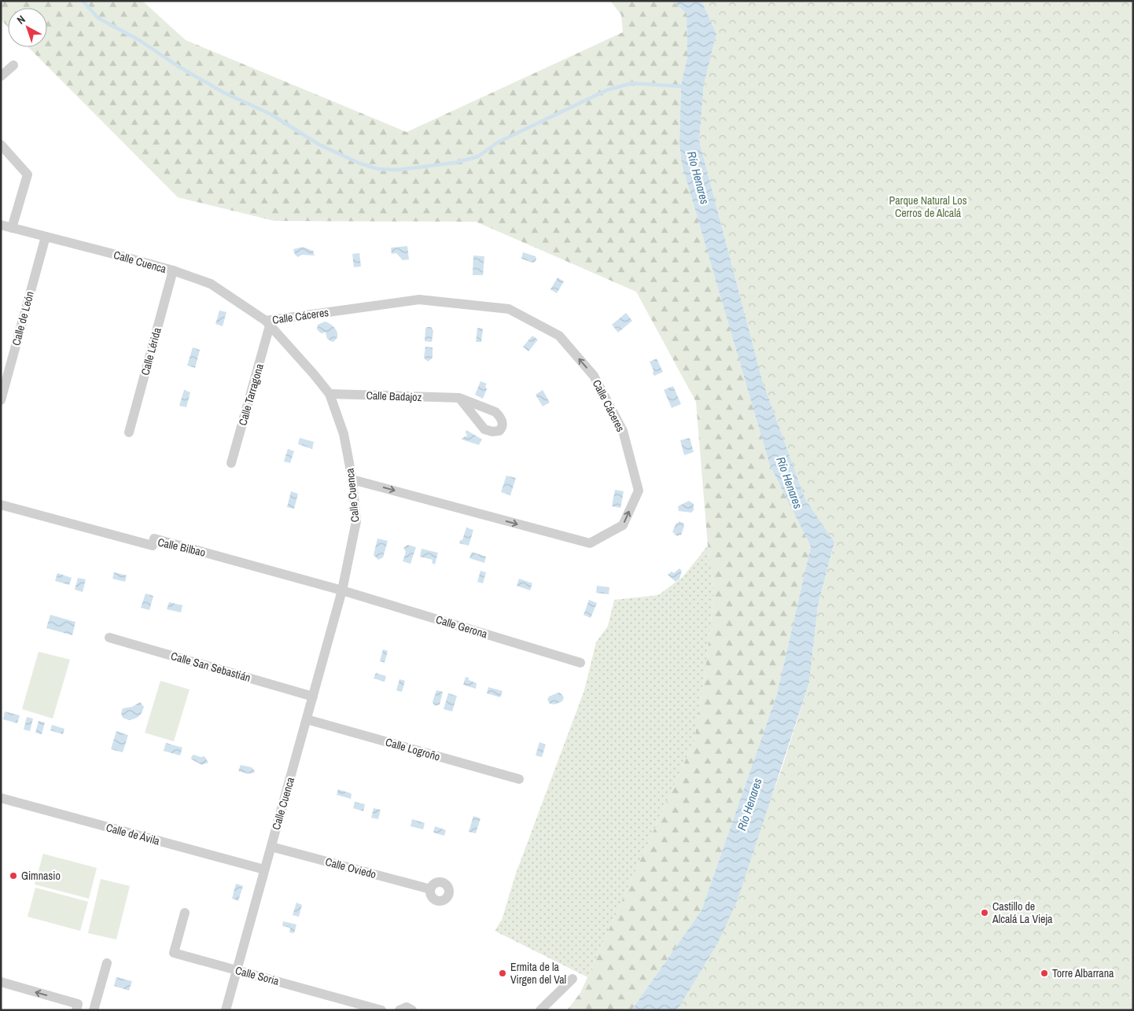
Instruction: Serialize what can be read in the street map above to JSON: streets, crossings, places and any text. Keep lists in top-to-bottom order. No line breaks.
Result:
{"streets":{"street":["Calle Cuenca","Calle Cáceres","Calle de León","Calle Lérida","Calle Tarragona","Calle Badajoz","Calle Bilbao","Calle Gerona","Calle San Sebastián","Calle Logroño","Calle de Ávila","Calle Oviedo","Calle Soria"]},"crossings":[["Calle Cuenca","Calle Cáceres"],["Calle Cuenca","Calle de León"],["Calle Cuenca","Calle Lérida"],["Calle Cuenca","Calle Tarragona"],["Calle Cuenca","Calle Badajoz"],["Calle Cuenca","Calle Bilbao"],["Calle Cuenca","Calle Gerona"],["Calle Cuenca","Calle San Sebastián"],["Calle Cuenca","Calle Logroño"],["Calle Cuenca","Calle de Ávila"],["Calle Cuenca","Calle Oviedo"],["Calle Cuenca","Calle Soria"],["Calle Cáceres","Calle Tarragona"],["Calle Bilbao","Calle Gerona"]],"water":["Río Henares"],"parks":["Parque Natural Los Cerros de Alcalá"],"places":["Gimnasio","Castillo de Alcalá La Vieja","Ermita de la Virgen del Val","Torre Albarrana"],"north":"top left"}
